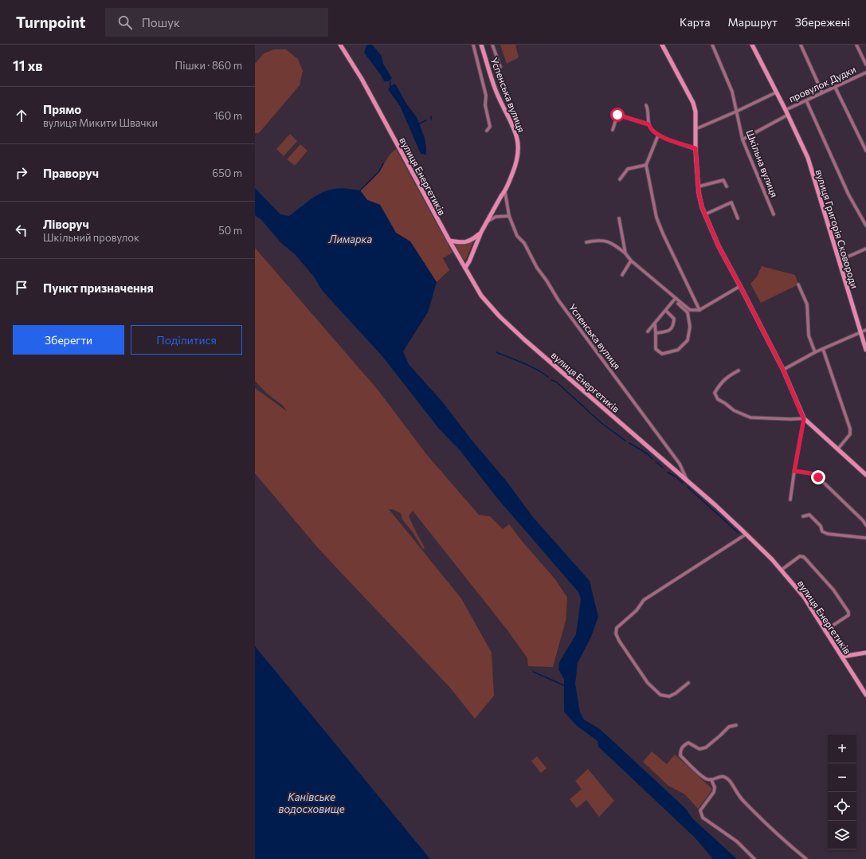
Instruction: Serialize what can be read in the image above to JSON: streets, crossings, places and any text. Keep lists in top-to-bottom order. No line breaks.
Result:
{"streets":{"street":["провулок Дудки","Успенська вулиця","Шкільна вулиця","вулиця Енергетиків","вулиця Григорія Сковороди"]},"crossings":[["провулок Дудки","вулиця Григорія Сковороди"],["Успенська вулиця","вулиця Енергетиків"]],"water":["Лимарка","Канівське водосховище"],"page":{"header":"Turnpoint","search":"Пошук","nav":["Карта","Маршрут","Збережені"],"heading":["11 хв","Пішки · 860 m"],"list":[["Прямо","вулиця Микити Швачки","160 m"],["Праворуч","650 m"],["Ліворуч","Шкільний провулок","50 m"],"Пункт призначення"],"buttons":["Зберегти","Поділитися"],"map_buttons":["+","−"]}}
